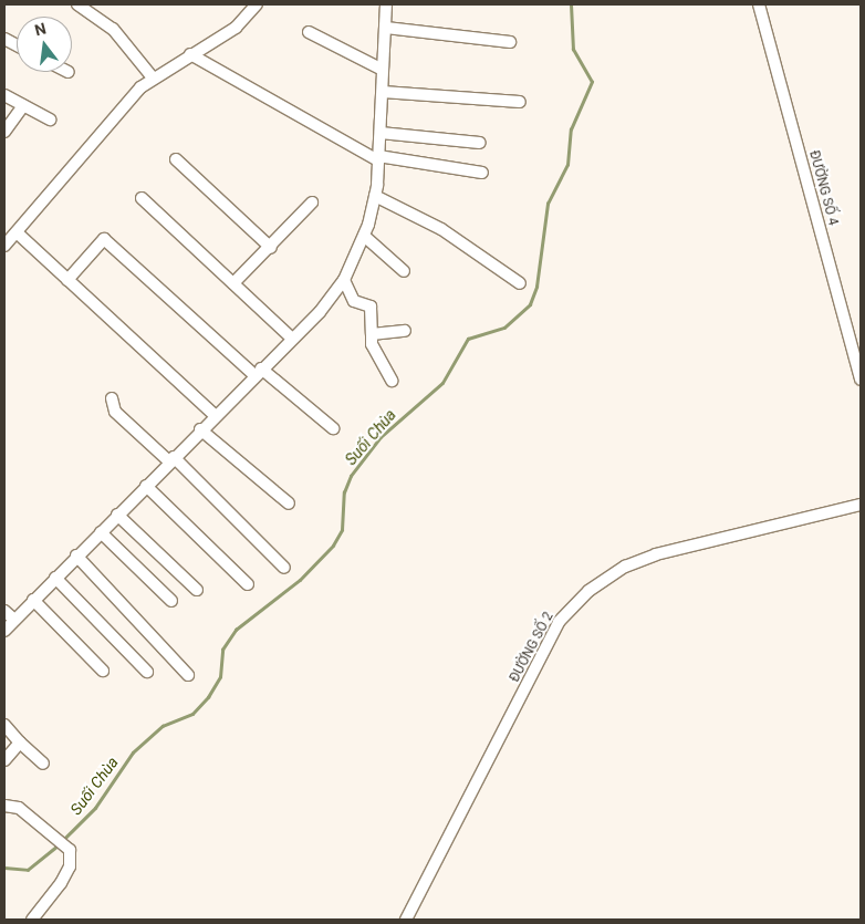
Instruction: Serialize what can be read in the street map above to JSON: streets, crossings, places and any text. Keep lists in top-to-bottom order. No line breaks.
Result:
{"streets":{"street":["ĐƯỜNG SỐ 4","ĐƯỜNG SỐ 2"]},"water":["Suối Chùa"],"north":"top"}
